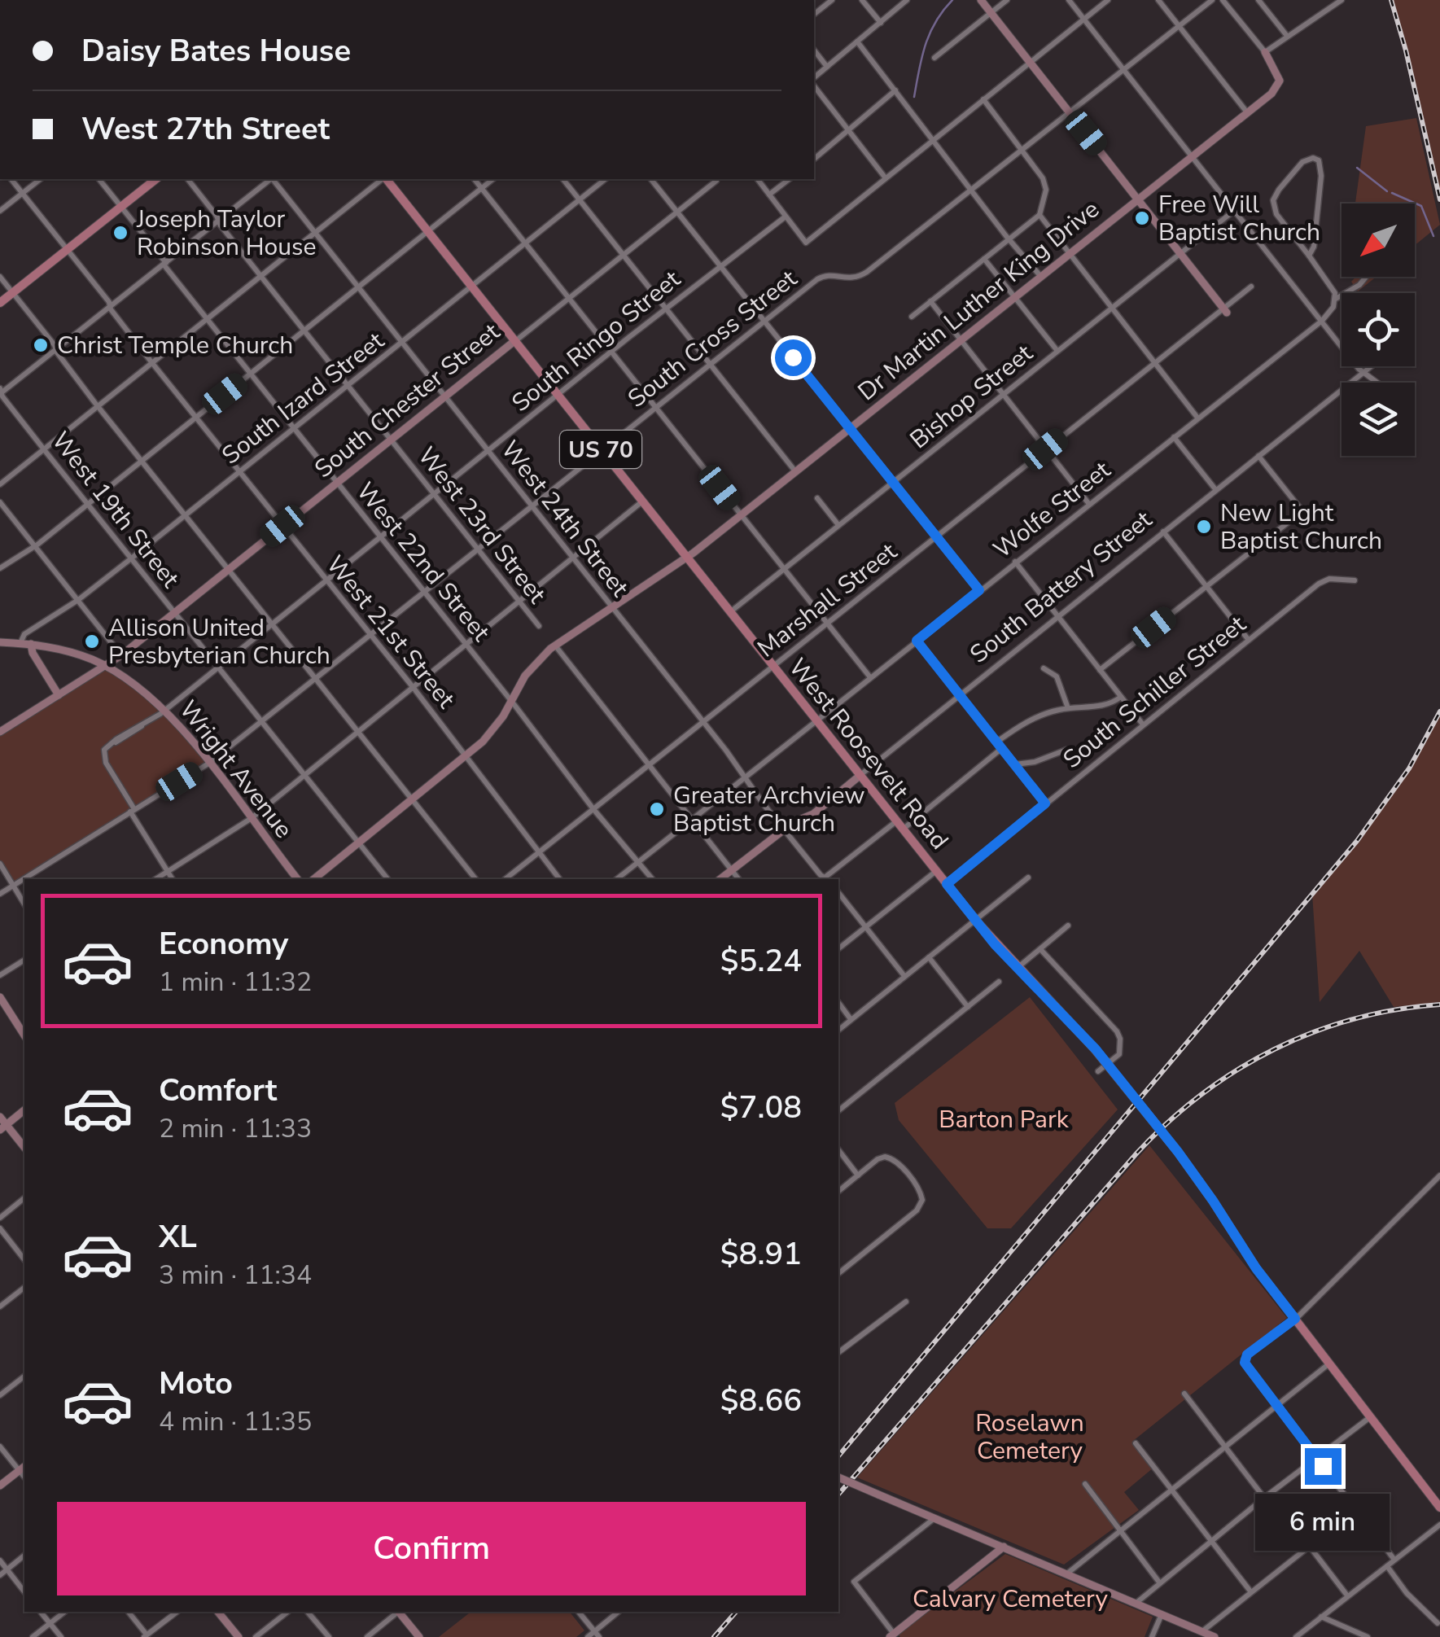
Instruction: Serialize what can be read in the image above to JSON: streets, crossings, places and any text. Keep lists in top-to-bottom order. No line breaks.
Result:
{"streets":{"main road":["Dr Martin Luther King Drive","South Chester Street","US 70","South Battery Street","West Roosevelt Road","Wright Avenue"],"street":["South Cross Street","South Ringo Street","Bishop Street","South Izard Street","West 19th Street","Wolfe Street","West 24th Street","West 23rd Street","West 22nd Street","Marshall Street","West 21st Street","South Schiller Street"]},"crossings":[["Dr Martin Luther King Drive","West 19th Street"],["Dr Martin Luther King Drive","West 24th Street"],["Dr Martin Luther King Drive","West 22nd Street"],["Dr Martin Luther King Drive","West 21st Street"],["Dr Martin Luther King Drive","West Roosevelt Road"],["South Cross Street","South Ringo Street"],["South Cross Street","West 19th Street"],["South Cross Street","West 24th Street"],["South Cross Street","West 23rd Street"],["South Cross Street","West 22nd Street"],["South Cross Street","West 21st Street"],["South Cross Street","West Roosevelt Road"],["South Cross Street","Wright Avenue"],["South Ringo Street","West 19th Street"],["South Ringo Street","West 24th Street"],["South Ringo Street","West 23rd Street"],["South Ringo Street","West 22nd Street"],["South Ringo Street","West 21st Street"],["South Ringo Street","West Roosevelt Road"],["South Ringo Street","Wright Avenue"],["Bishop Street","West Roosevelt Road"],["South Izard Street","West 19th Street"],["South Izard Street","West 24th Street"],["South Izard Street","West 23rd Street"],["South Izard Street","West 22nd Street"],["South Izard Street","West 21st Street"],["South Izard Street","West Roosevelt Road"],["South Izard Street","Wright Avenue"],["South Chester Street","West 19th Street"],["South Chester Street","West 24th Street"],["South Chester Street","West 23rd Street"],["South Chester Street","West 22nd Street"],["South Chester Street","West 21st Street"],["South Chester Street","West Roosevelt Road"],["South Chester Street","Wright Avenue"],["Wolfe Street","West 24th Street"],["Wolfe Street","West 22nd Street"],["Wolfe Street","West Roosevelt Road"],["West 24th Street","South Battery Street"],["West 24th Street","Marshall Street"],["West 22nd Street","Marshall Street"],["South Battery Street","West Roosevelt Road"],["Marshall Street","West 21st Street"],["Marshall Street","West Roosevelt Road"],["South Schiller Street","West Roosevelt Road"]],"parks":["Barton Park","Roselawn Cemetery","Calvary Cemetery"],"places":["Free Will Baptist Church","Joseph Taylor Robinson House","Christ Temple Church","New Light Baptist Church","Allison United Presbyterian Church","Greater Archview Baptist Church"],"north":"bottom left","page":{"banner":["Daisy Bates House","West 27th Street"],"list":[{"name":"Economy","note":"1 min · 11:32","value":"$5.24"},{"name":"Comfort","note":"2 min · 11:33","value":"$7.08"},{"name":"XL","note":"3 min · 11:34","value":"$8.91"},{"name":"Moto","note":"4 min · 11:35","value":"$8.66"}],"buttons":"Confirm","bubble":"6 min"}}
